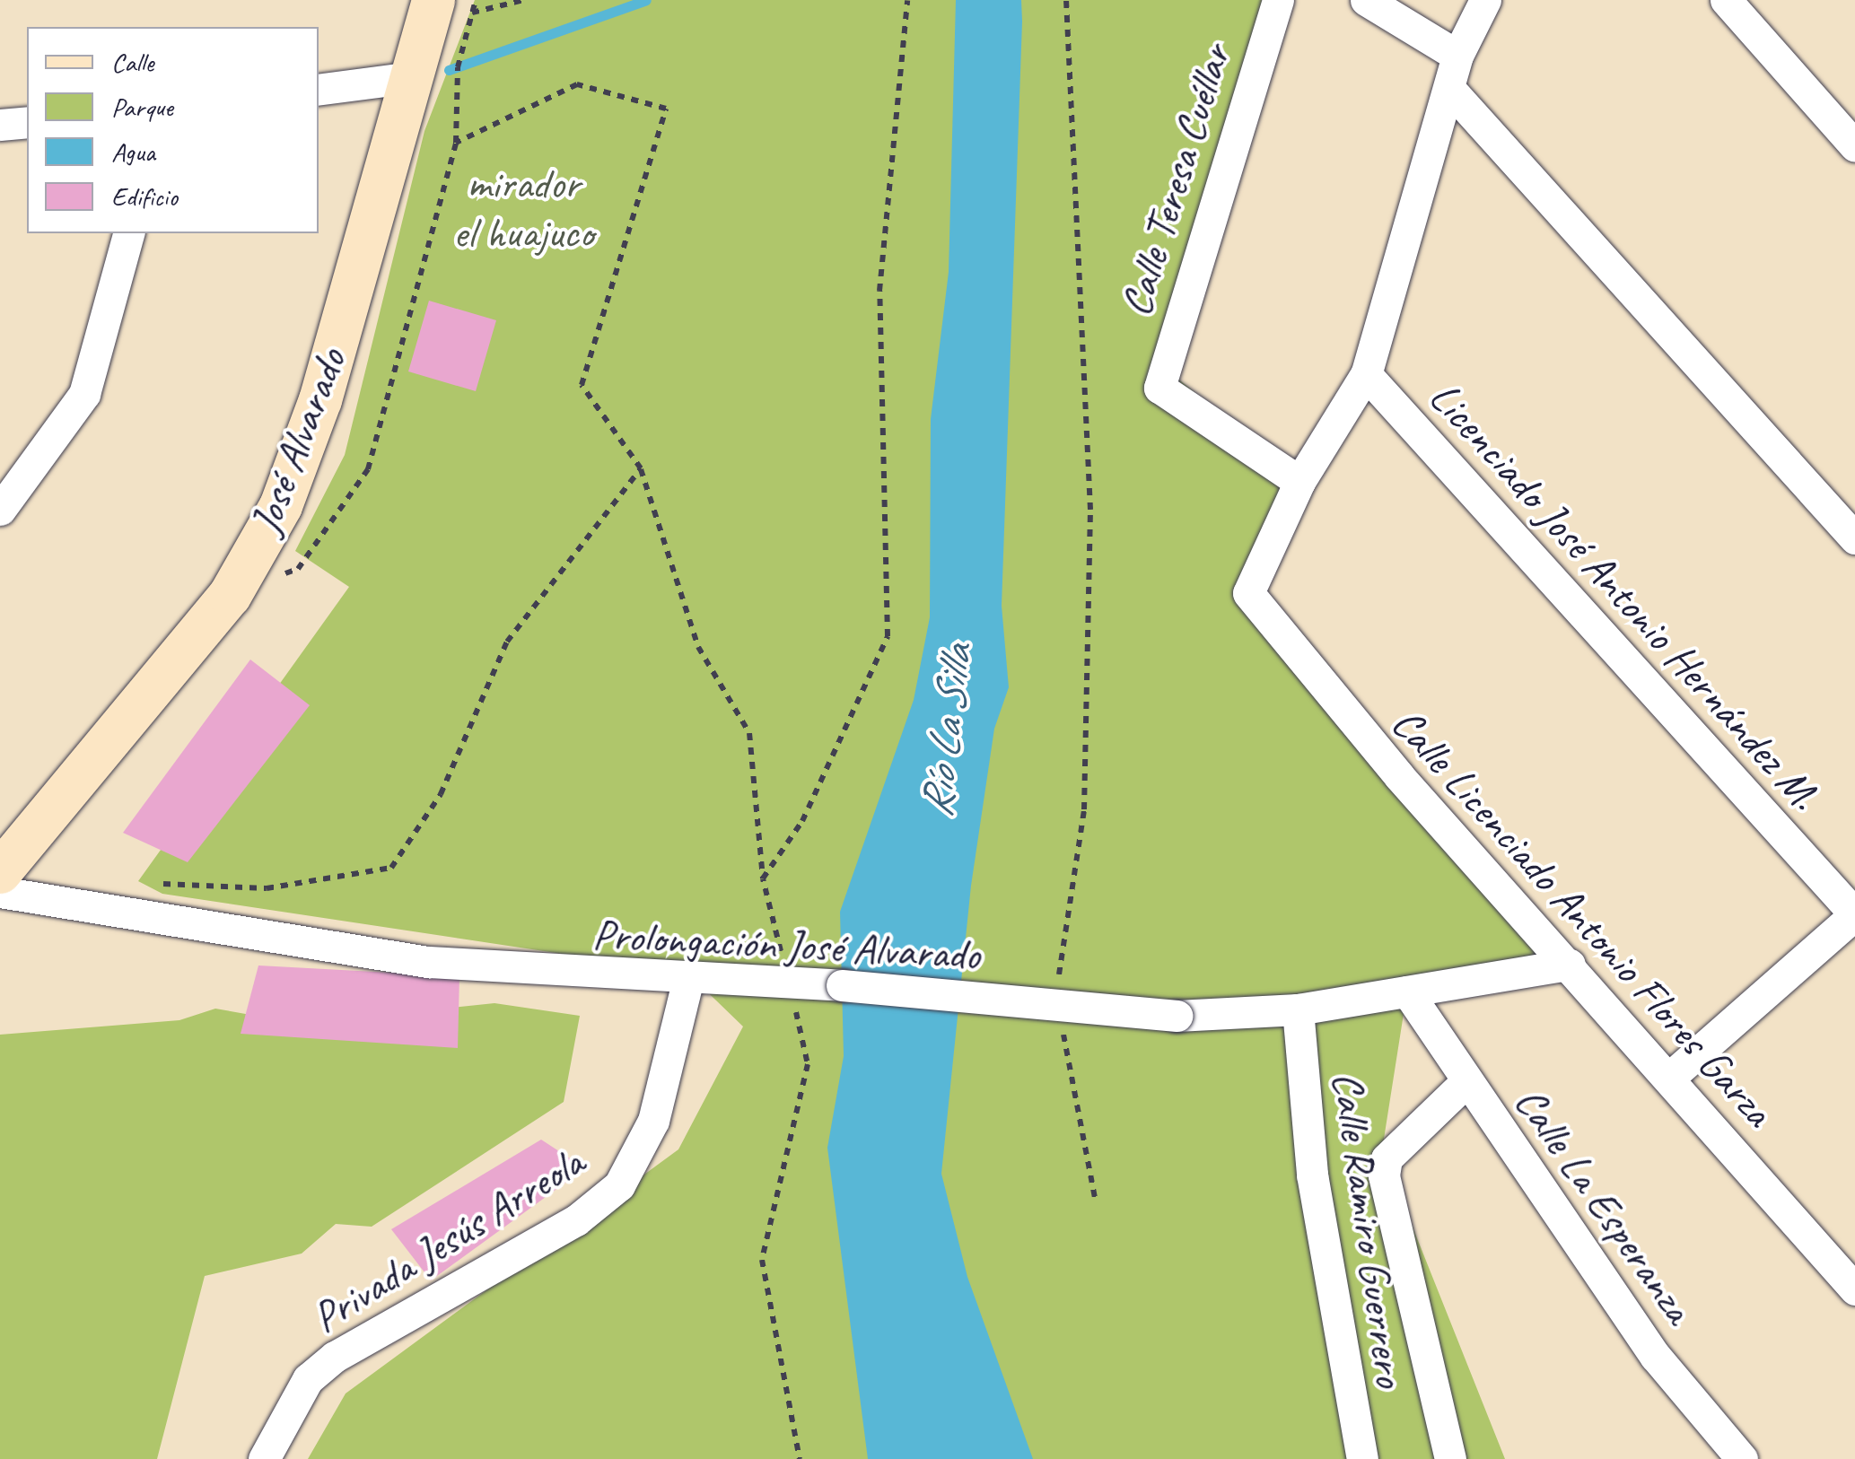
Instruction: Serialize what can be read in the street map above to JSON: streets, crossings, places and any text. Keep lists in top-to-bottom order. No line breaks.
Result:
{"streets":{"street":["Calle Teresa Cuéllar","José Alvarado","Licenciado José Antonio Hernández M.","Calle Licenciado Antonio Flores Garza","Prolongación José Alvarado","Calle La Esperanza","Calle Ramiro Guerrero","Privada Jesús Arreola"]},"crossings":[["Calle Teresa Cuéllar","Calle Licenciado Antonio Flores Garza"],["José Alvarado","Prolongación José Alvarado"],["Calle Licenciado Antonio Flores Garza","Prolongación José Alvarado"],["Prolongación José Alvarado","Calle La Esperanza"],["Prolongación José Alvarado","Calle Ramiro Guerrero"],["Prolongación José Alvarado","Privada Jesús Arreola"],["Calle La Esperanza","Calle Ramiro Guerrero"]],"water":["Río La Silla"],"parks":["mirador el huajuco"],"legend":["Calle","Parque","Agua","Edificio"]}
